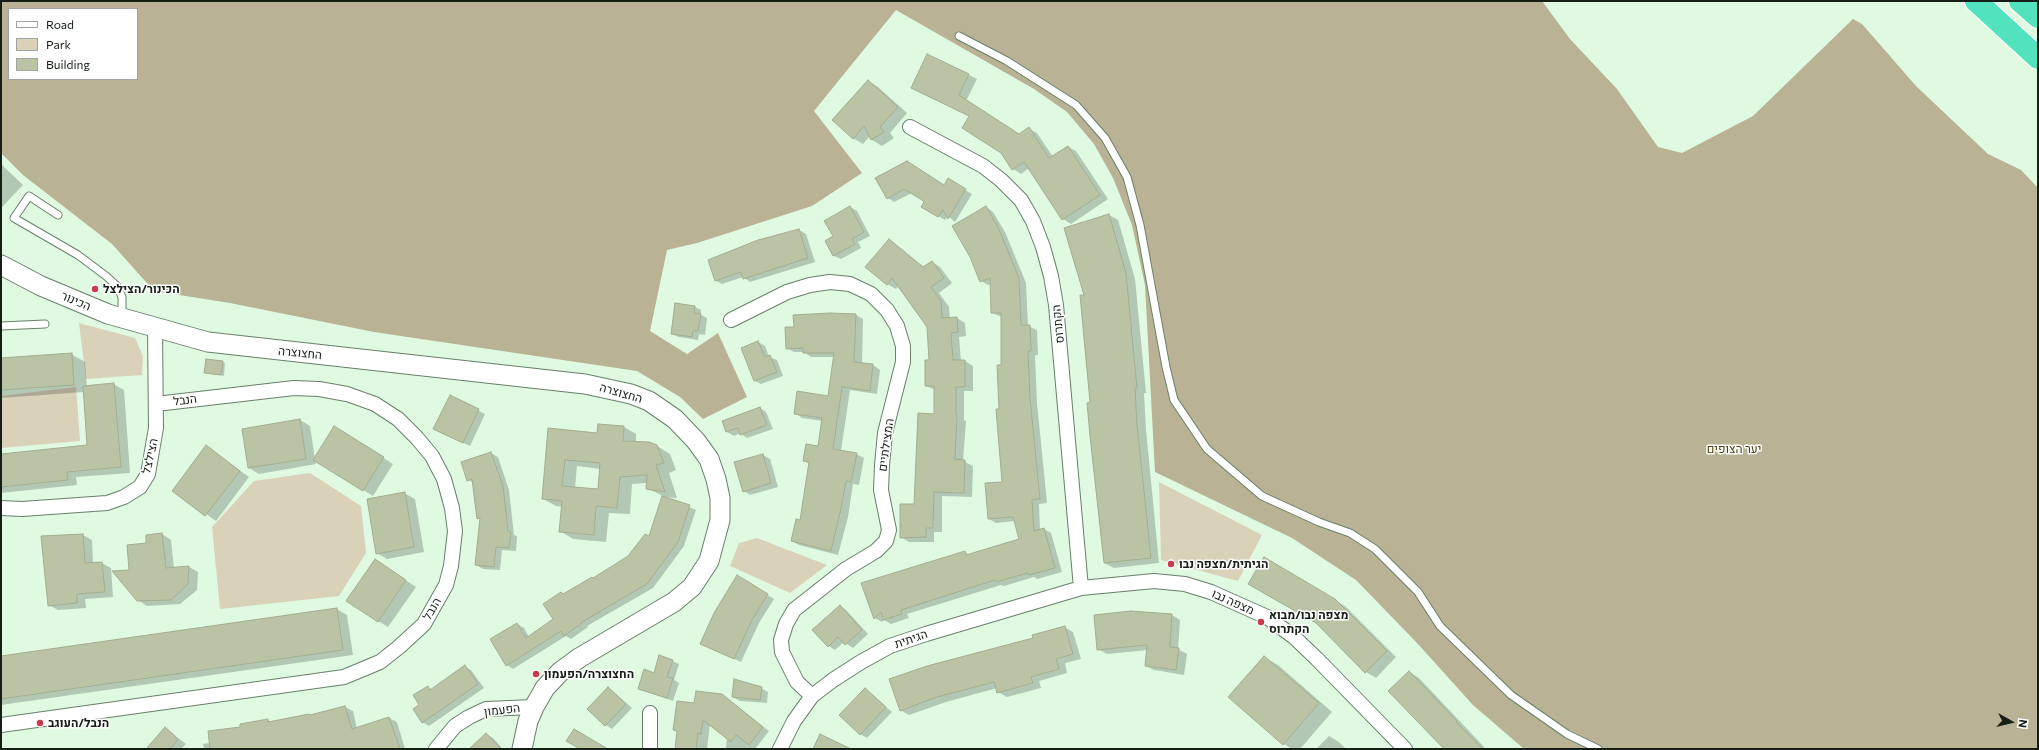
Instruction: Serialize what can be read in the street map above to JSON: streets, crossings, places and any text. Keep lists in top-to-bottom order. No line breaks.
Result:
{"streets":{"street":["הכינור","הקתרוס","החצוצרה","הנבל","המצילתיים","הצילצל","מצפה נבו","הגיתית","הפעמון"]},"crossings":[["הכינור","החצוצרה"],["הכינור","הצילצל"],["הקתרוס","מצפה נבו"],["הקתרוס","הגיתית"],["החצוצרה","הצילצל"],["החצוצרה","הפעמון"],["הנבל","הצילצל"],["המצילתיים","הגיתית"],["מצפה נבו","הגיתית"]],"parks":["יער הצופים"],"places":["הכינור/הצילצל","הגיתית/מצפה נבו","מצפה נבו/מבוא הקתרוס","החצוצרה/הפעמון","הנבל/העוגב"],"legend":["Road","Park","Building"],"north":"right"}
